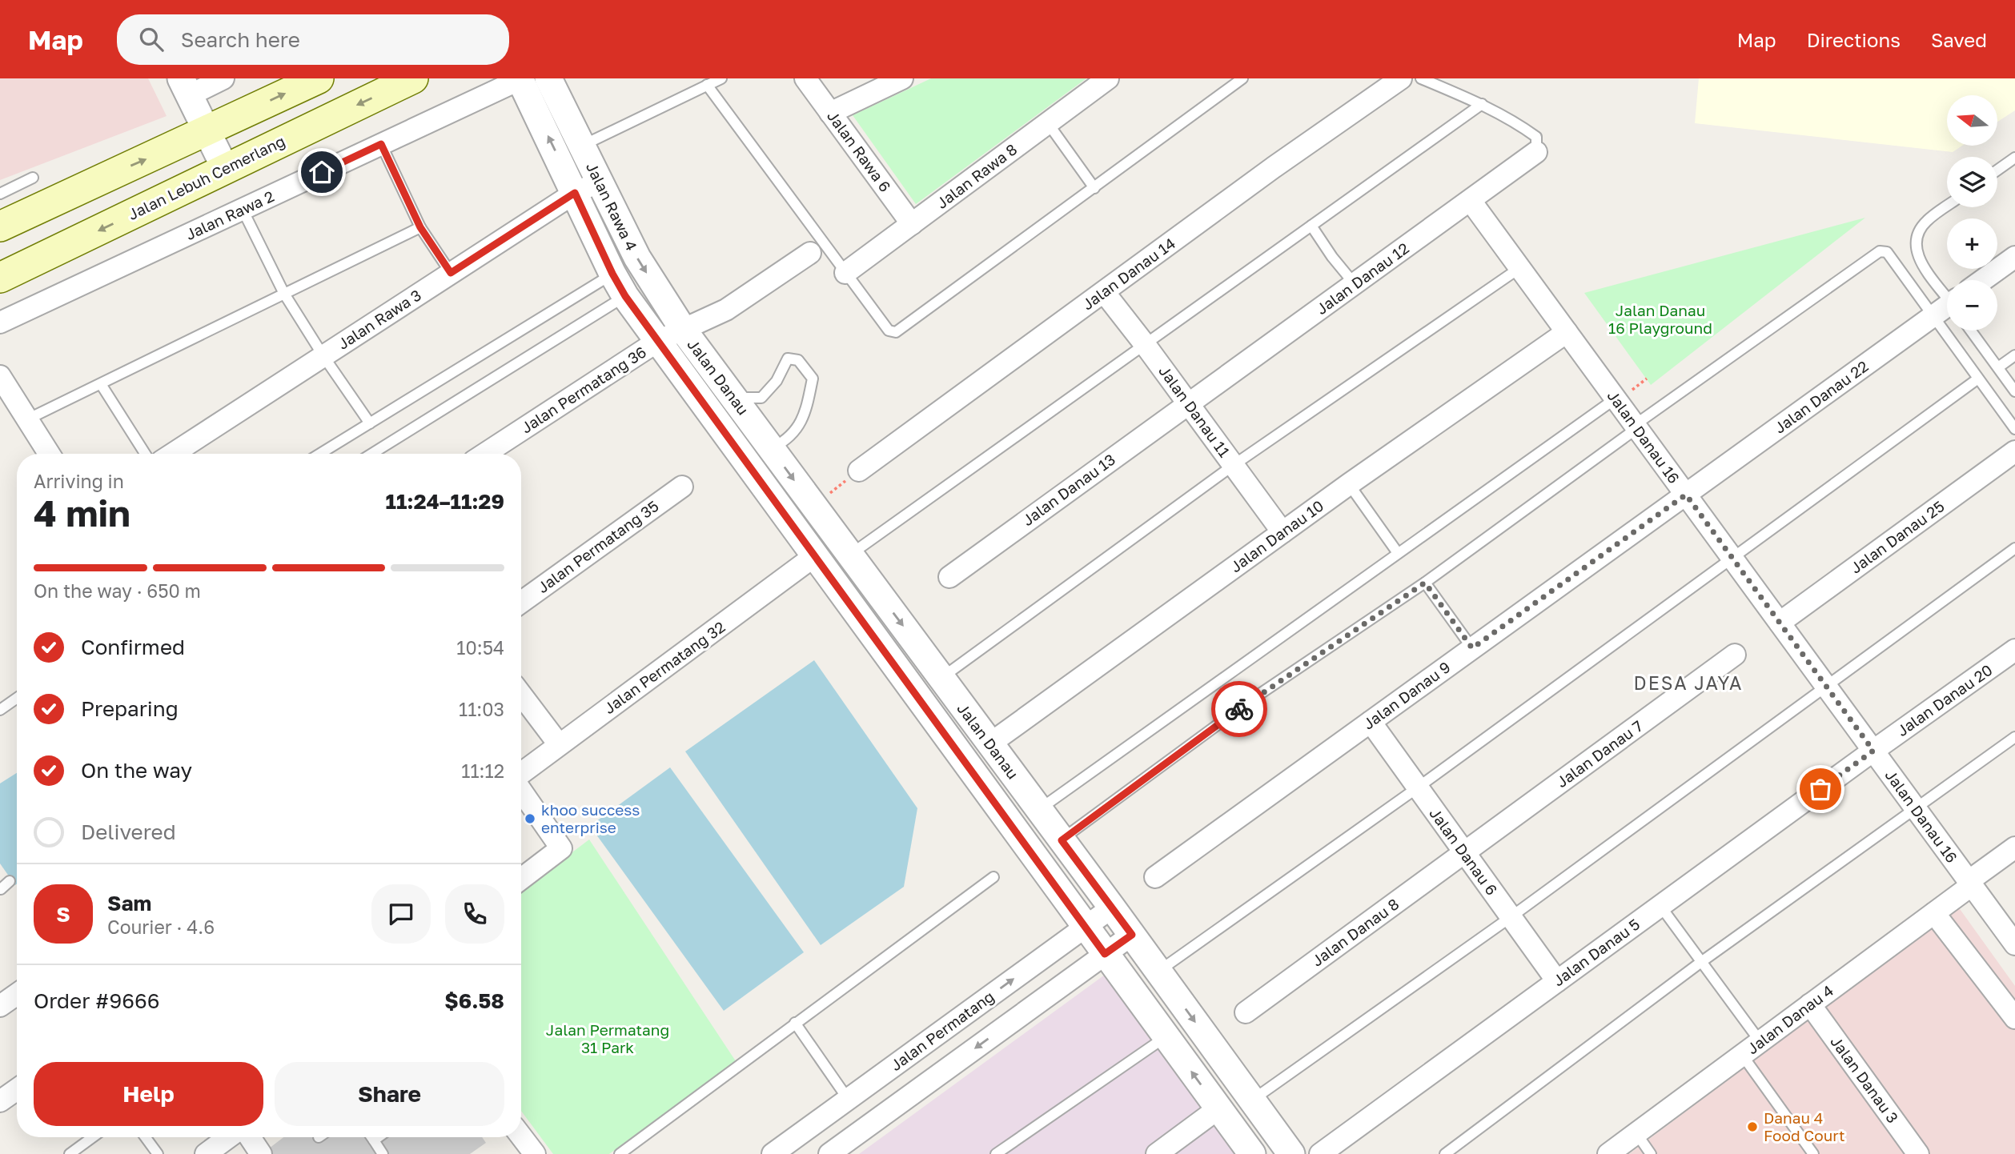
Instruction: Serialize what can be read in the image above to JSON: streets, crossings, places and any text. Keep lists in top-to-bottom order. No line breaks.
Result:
{"streets":{"main road":["Jalan Lebuh Cemerlang"],"street":["Jalan Rawa 6","Jalan Rawa 8","Jalan Rawa 4","Jalan Rawa 2","Jalan Danau 14","Jalan Danau 12","Jalan Rawa 3","Jalan Danau","Jalan Permatang 36","Jalan Danau 22","Jalan Danau 11","Jalan Danau 16","Jalan Danau 13","Jalan Danau 10","Jalan Danau 25","Jalan Permatang 35","Jalan Permatang 32","Jalan Danau 9","Jalan Danau 20","Jalan Danau 7","Jalan Danau 6","Jalan Danau 8","Jalan Danau 5","Jalan Danau 4","Jalan Permatang","Jalan Danau 3"]},"crossings":[["Jalan Rawa 6","Jalan Rawa 8"],["Jalan Rawa 4","Jalan Rawa 2"],["Jalan Rawa 4","Jalan Rawa 3"],["Jalan Rawa 4","Jalan Danau"],["Jalan Rawa 4","Jalan Permatang 36"],["Jalan Danau 14","Jalan Danau 11"],["Jalan Danau 12","Jalan Danau 11"],["Jalan Danau 12","Jalan Danau 16"],["Jalan Danau 12","Jalan Danau 13"],["Jalan Danau","Jalan Permatang 36"],["Jalan Danau","Jalan Danau 10"],["Jalan Danau","Jalan Permatang 32"],["Jalan Danau","Jalan Permatang"],["Jalan Danau 22","Jalan Danau 16"],["Jalan Danau 22","Jalan Danau 9"],["Jalan Danau 11","Jalan Danau 13"],["Jalan Danau 11","Jalan Danau 10"],["Jalan Danau 16","Jalan Danau 10"],["Jalan Danau 16","Jalan Danau 25"],["Jalan Danau 16","Jalan Danau 9"],["Jalan Danau 16","Jalan Danau 20"],["Jalan Danau 16","Jalan Danau 5"],["Jalan Danau 16","Jalan Danau 4"],["Jalan Danau 9","Jalan Danau 6"],["Jalan Danau 20","Jalan Danau 5"],["Jalan Danau 7","Jalan Danau 6"],["Jalan Danau 7","Jalan Danau 8"],["Jalan Danau 6","Jalan Danau 8"],["Jalan Danau 6","Jalan Danau 5"],["Jalan Danau 4","Jalan Danau 3"]],"districts":["DESA JAYA"],"parks":["Jalan Danau 16 Playground","Jalan Permatang 31 Park"],"places":["khoo success enterprise","Danau 4 Food Court"],"north":"left","page":{"header":"Map","search":"Search here","nav":["Map","Directions","Saved"],"map_buttons":["+","−"],"heading":["4 min","Arriving in","11:24–11:29"],"panel":["Sam","Courier · 4.6","Order #9666","$6.58"],"bar":"On the way · 650 m","list":[["Confirmed","10:54"],["Preparing","11:03"],["On the way","11:12"],"Delivered"],"round":"S","buttons":["Help","Share"]}}
